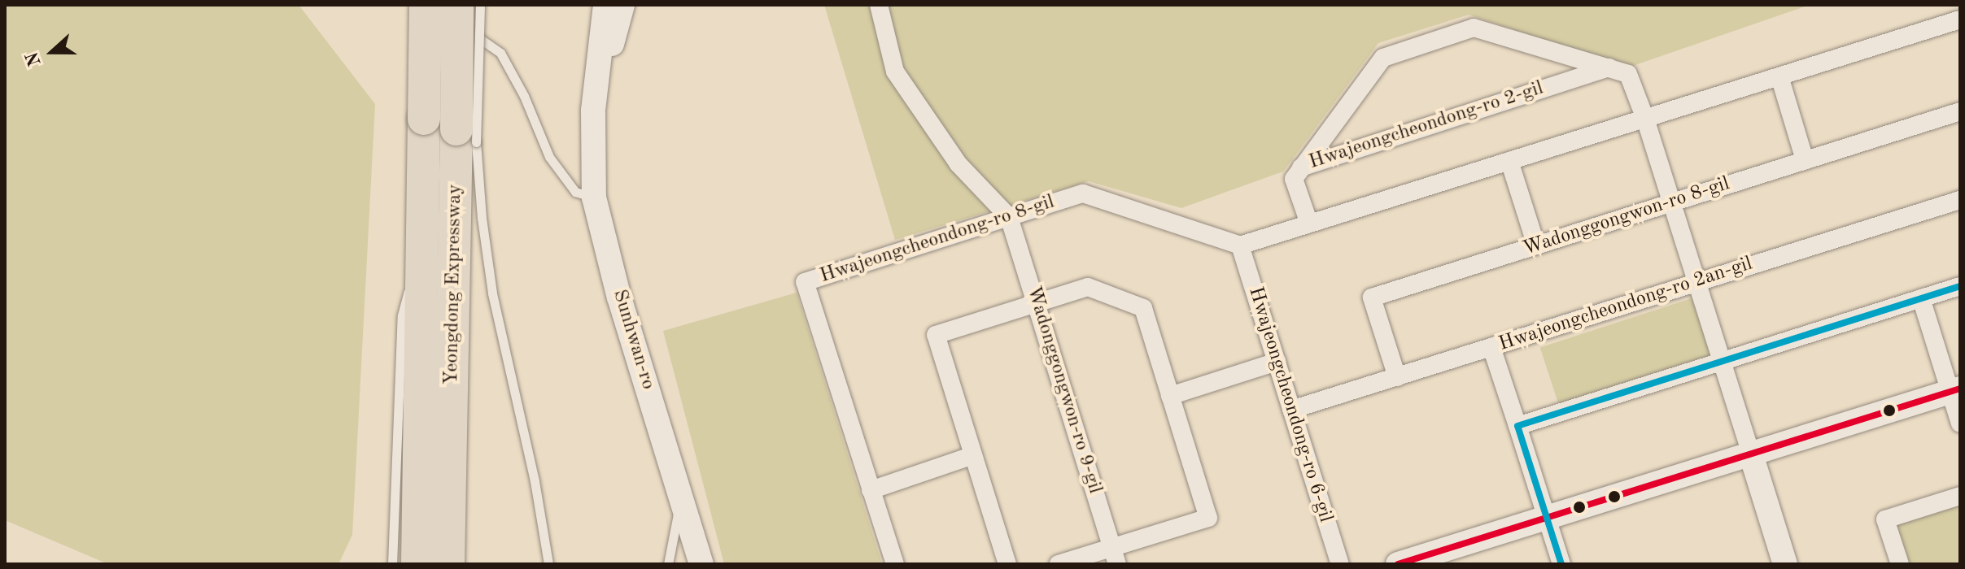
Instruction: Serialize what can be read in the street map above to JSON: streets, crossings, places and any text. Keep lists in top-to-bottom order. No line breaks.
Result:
{"streets":{"highway":["Yeongdong Expressway"],"street":["Hwajeongcheondong-ro 2-gil","Wadonggongwon-ro 8-gil","Hwajeongcheondong-ro 8-gil","Hwajeongcheondong-ro 2an-gil","Sunhwan-ro","Wadonggongwon-ro 9-gil","Hwajeongcheondong-ro 6-gil"]},"crossings":[["Hwajeongcheondong-ro 2-gil","Wadonggongwon-ro 8-gil"],["Hwajeongcheondong-ro 2-gil","Hwajeongcheondong-ro 2an-gil"],["Wadonggongwon-ro 8-gil","Hwajeongcheondong-ro 2an-gil"],["Hwajeongcheondong-ro 8-gil","Wadonggongwon-ro 9-gil"],["Hwajeongcheondong-ro 8-gil","Hwajeongcheondong-ro 6-gil"],["Hwajeongcheondong-ro 2an-gil","Hwajeongcheondong-ro 6-gil"]],"north":"left"}
